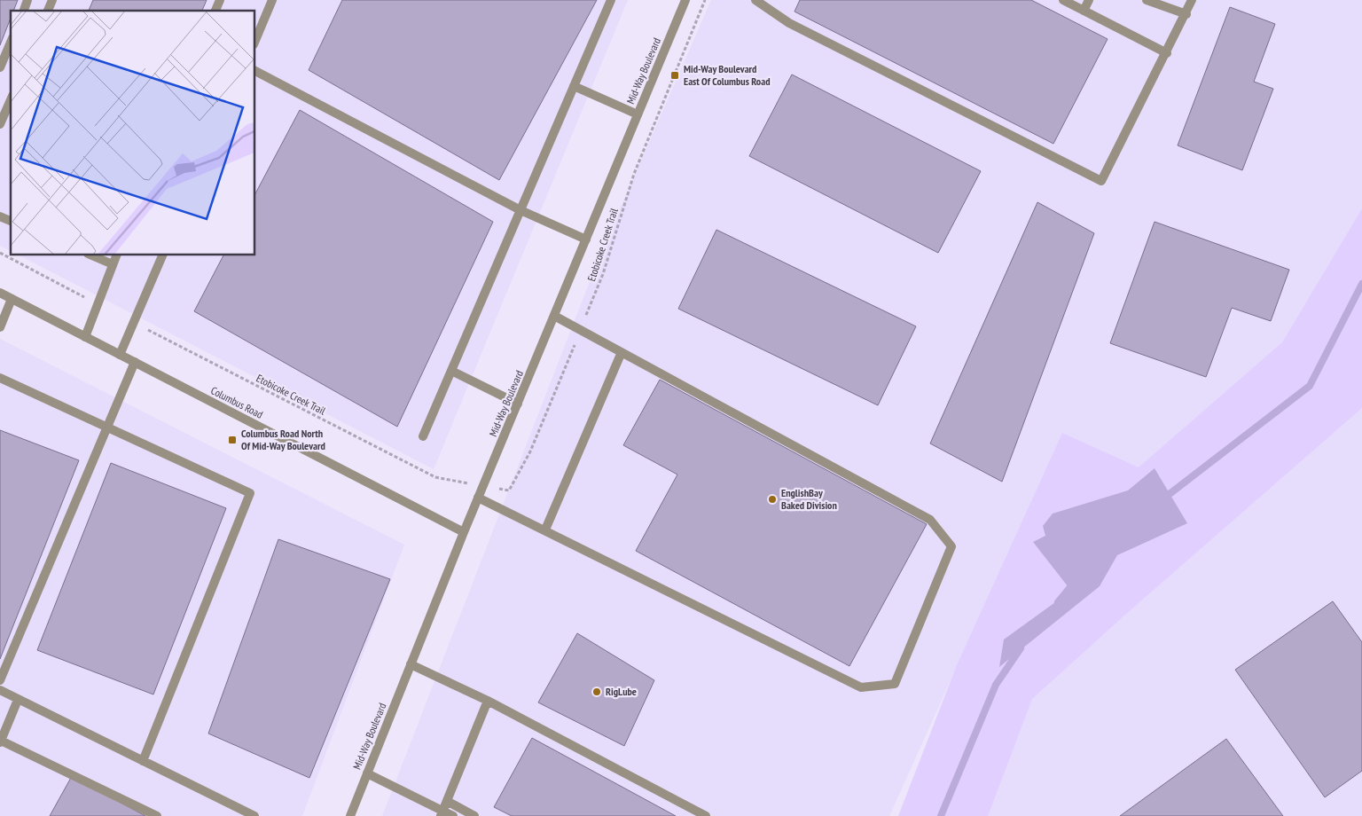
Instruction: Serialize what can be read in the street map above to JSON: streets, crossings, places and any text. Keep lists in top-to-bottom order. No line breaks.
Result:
{"streets":{"street":["Mid-Way Boulevard","Columbus Road"],"path":["Etobicoke Creek Trail"]},"crossings":[["Mid-Way Boulevard","Columbus Road"]],"places":{"transit":["Mid-Way Boulevard East Of Columbus Road","Columbus Road North Of Mid-Way Boulevard"],"other":["EnglishBay Baked Division","RigLube"]}}
